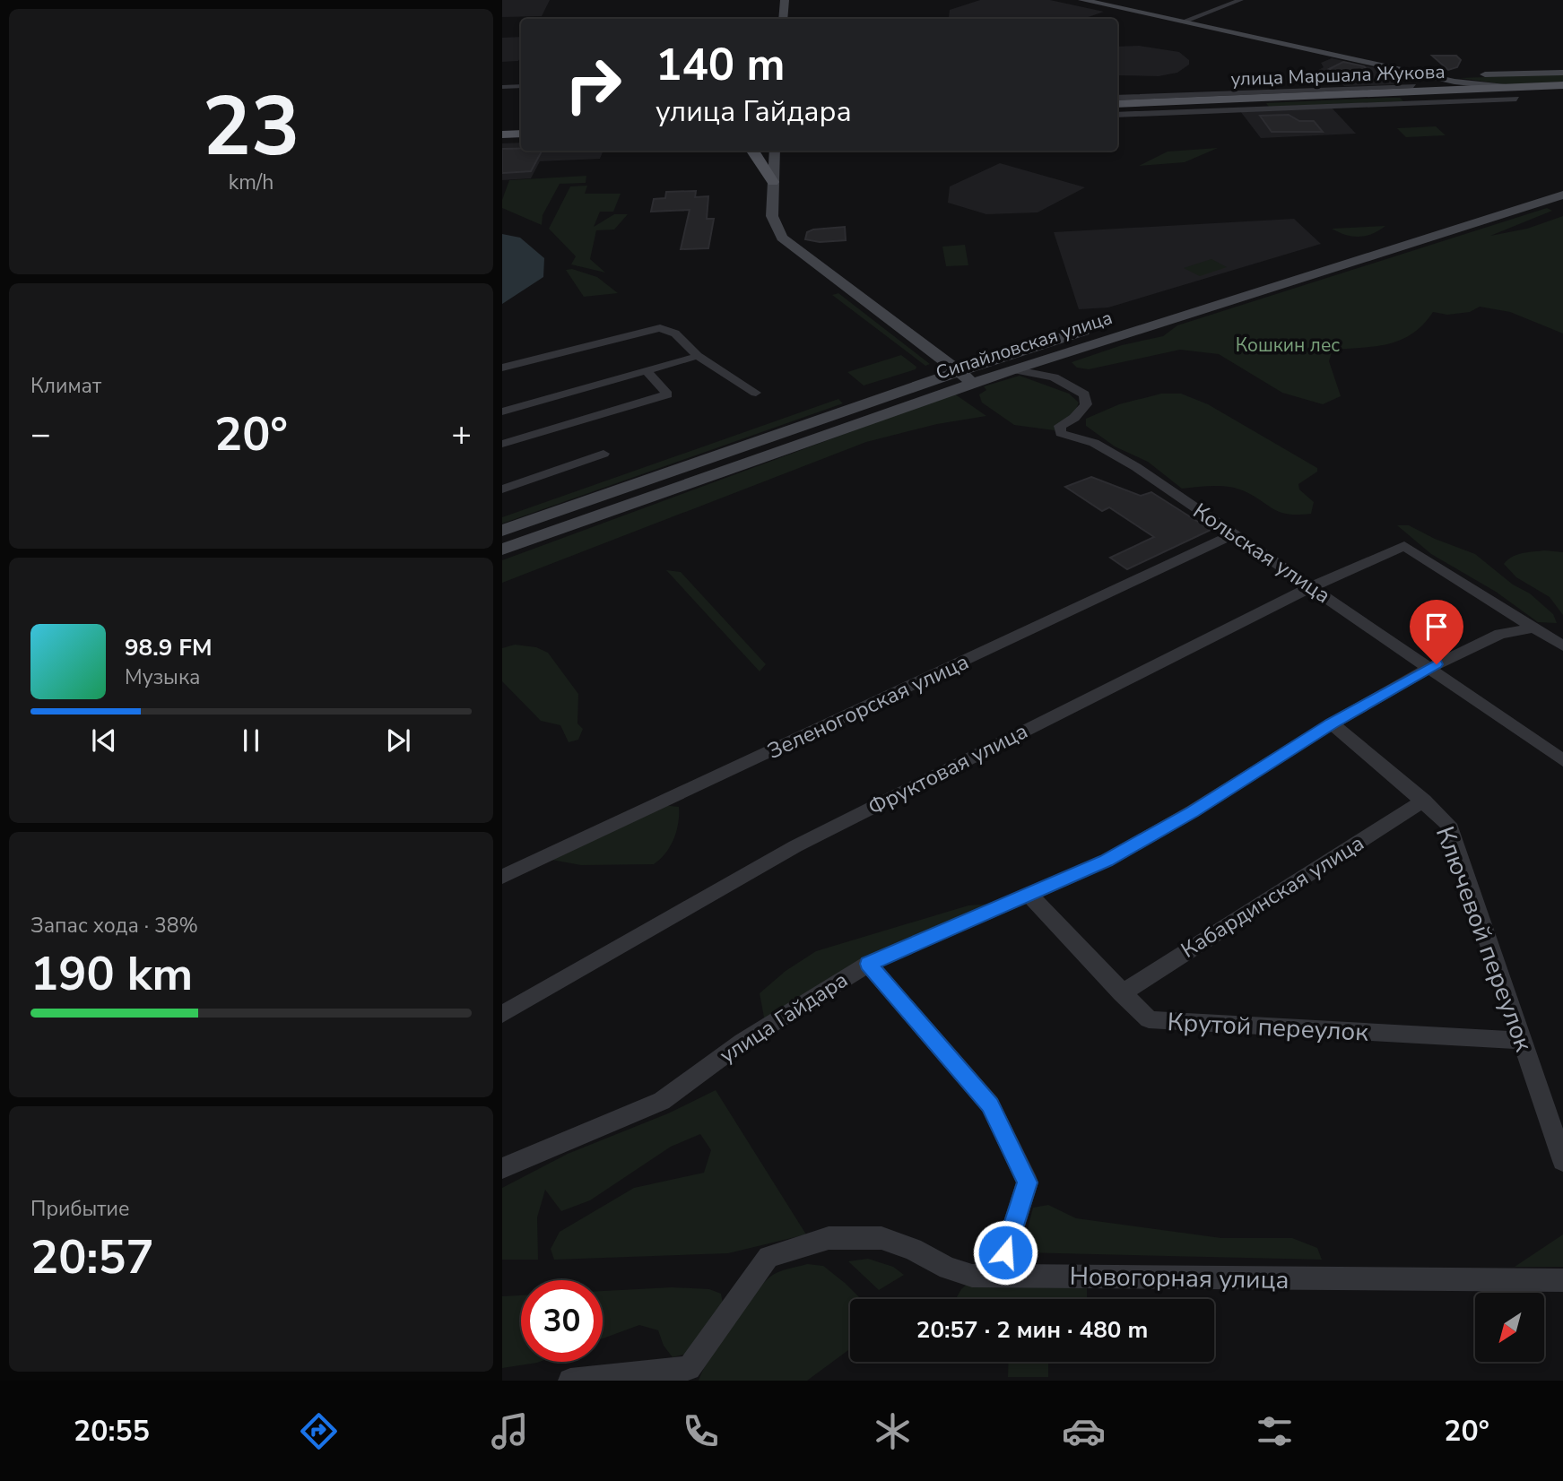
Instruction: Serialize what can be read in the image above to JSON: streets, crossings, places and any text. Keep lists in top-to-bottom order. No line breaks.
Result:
{"streets":{"main road":["улица Маршала Жукова","Сипайловская улица"],"street":["Кольская улица","Зеленогорская улица","Фруктовая улица","Кабардинская улица","Ключевой переулок","улица Гайдара","Крутой переулок","Новогорная улица"]},"crossings":[["Сипайловская улица","Кольская улица"],["Кольская улица","Зеленогорская улица"],["Кольская улица","Фруктовая улица"],["Кольская улица","улица Гайдара"],["Фруктовая улица","улица Гайдара"],["Кабардинская улица","Ключевой переулок"],["Кабардинская улица","Крутой переулок"],["Ключевой переулок","улица Гайдара"],["Ключевой переулок","Крутой переулок"],["улица Гайдара","Крутой переулок"]],"parks":["Кошкин лес"],"north":"bottom left","page":{"tile":[["23","km/h"],"Климат",["Запас хода · 38%","190 km"],["Прибытие","20:57"]],"turn":["140 m","улица Гайдара"],"heat":["−","20°","+"],"song":["98.9 FM","Музыка"],"limit":"30","trip":"20:57 · 2 мин · 480 m","tabs":["20:55","20°"]}}
